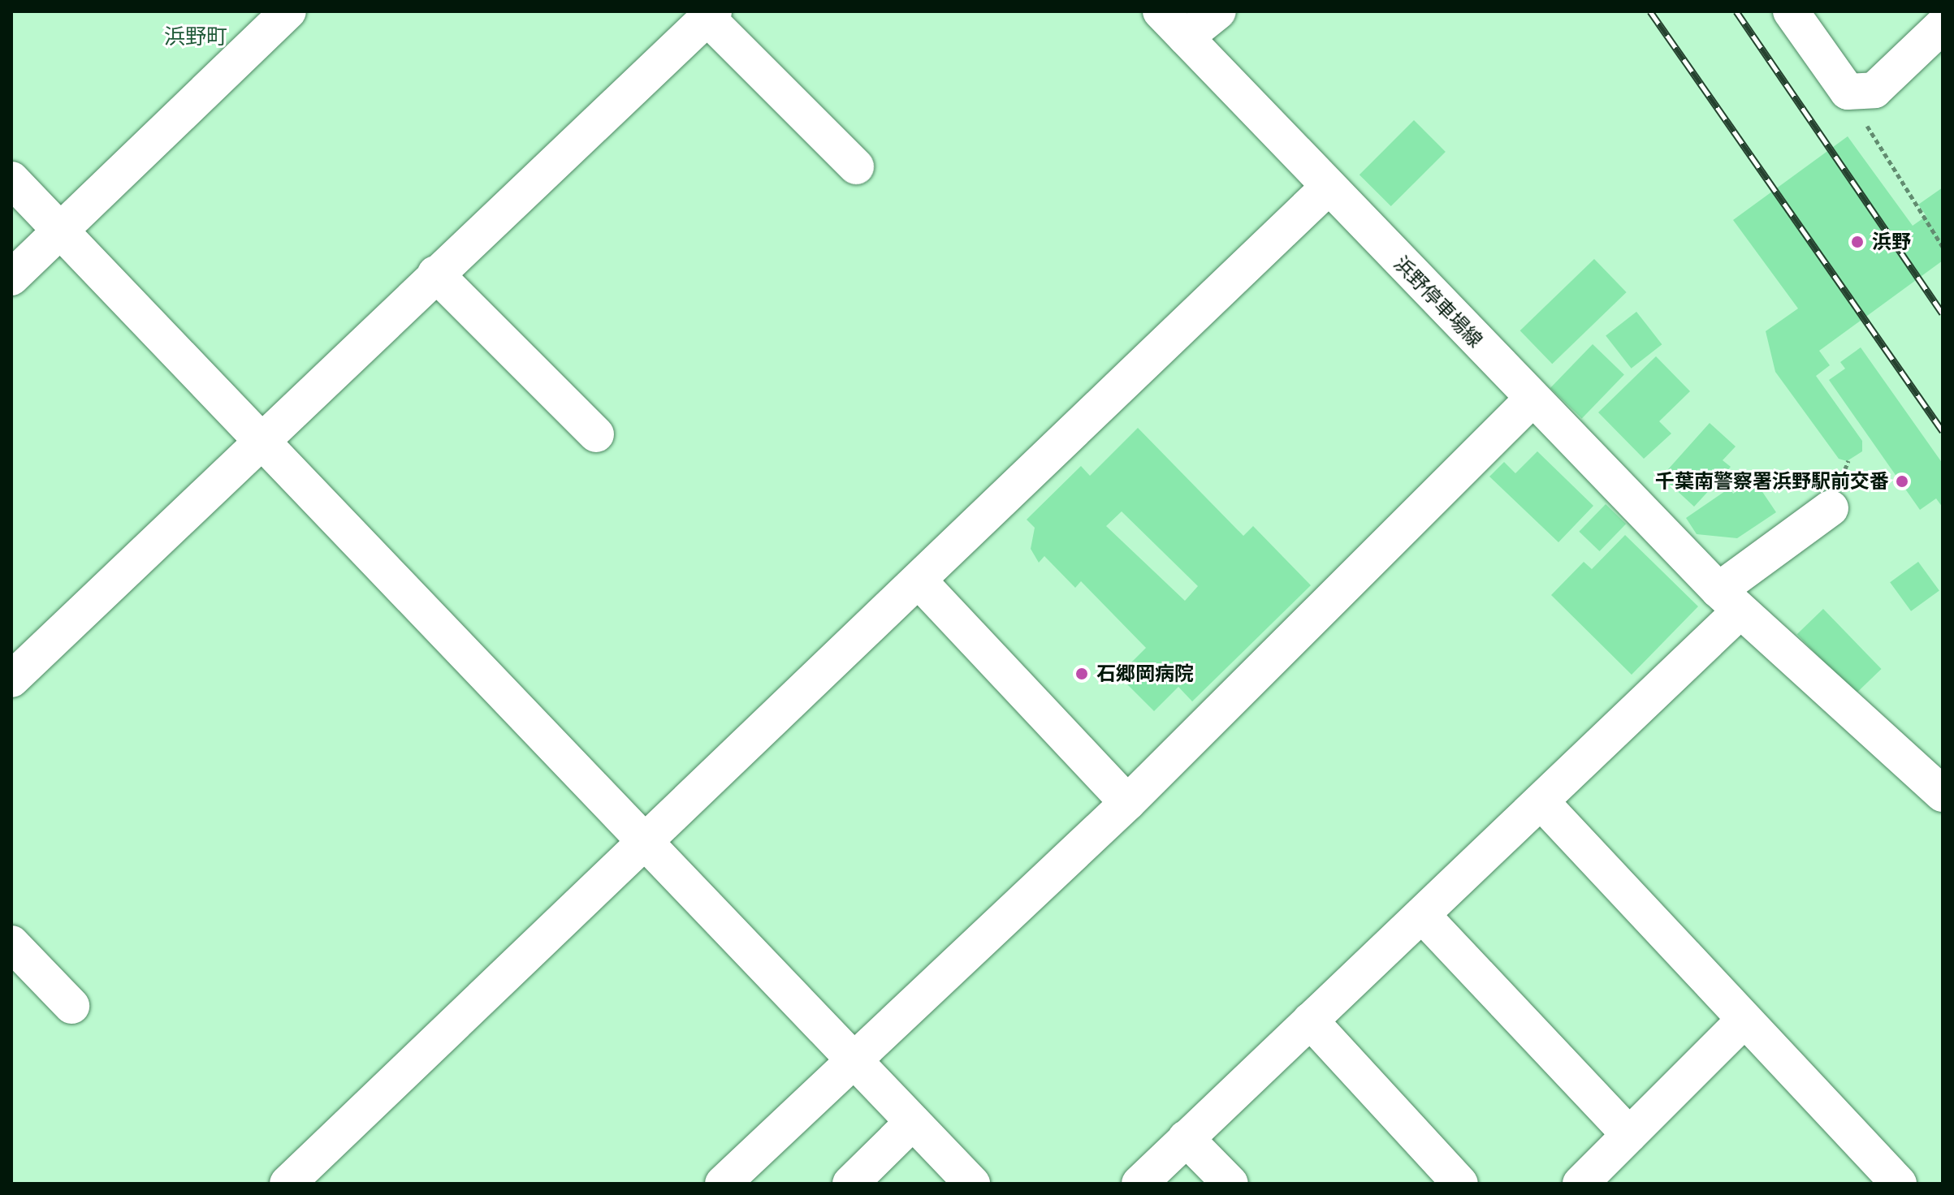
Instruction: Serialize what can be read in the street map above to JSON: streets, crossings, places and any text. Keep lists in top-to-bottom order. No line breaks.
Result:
{"streets":{"street":["浜野停車場線"]},"districts":["浜野町"],"places":["浜野","千葉南警察署浜野駅前交番","石郷岡病院"]}
